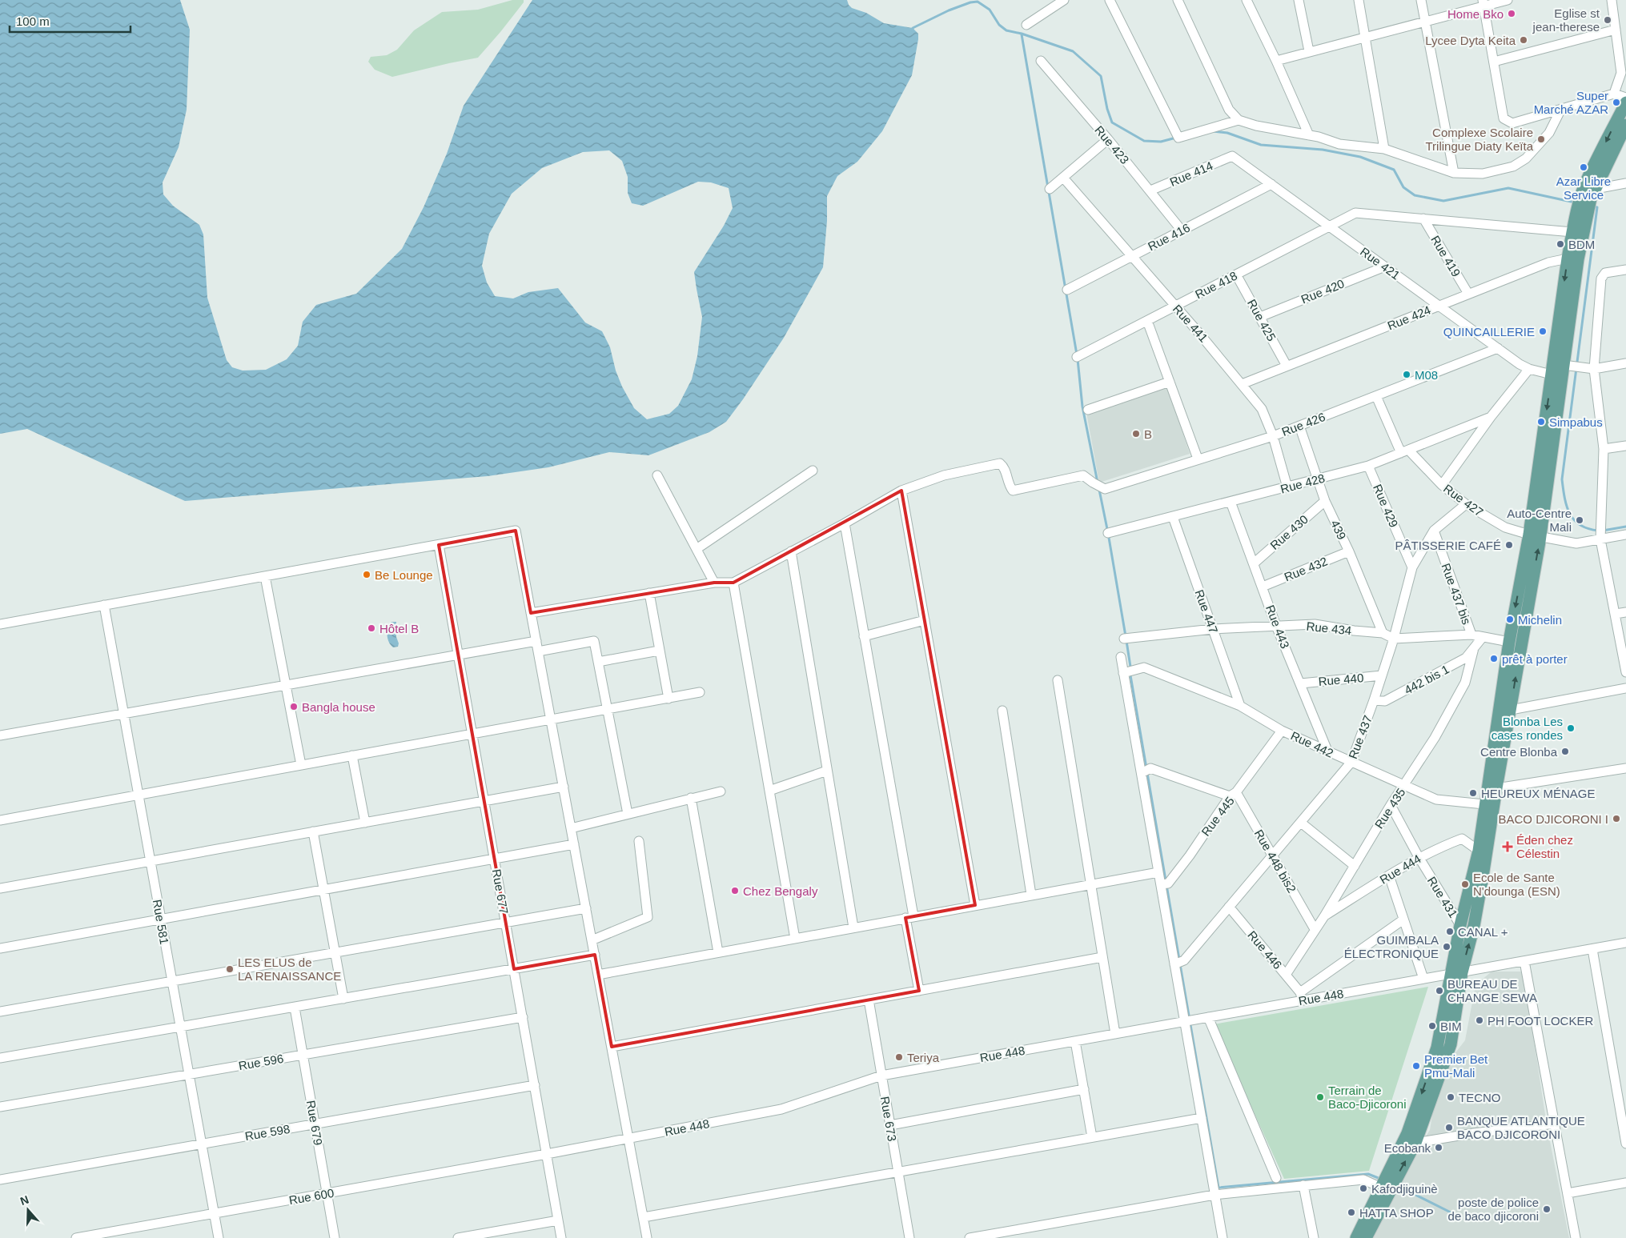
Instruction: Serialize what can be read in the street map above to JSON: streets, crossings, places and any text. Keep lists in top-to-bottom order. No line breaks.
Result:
{"streets":{"street":["Rue 423","Rue 414","Rue 416","Rue 419","Rue 421","Rue 418","Rue 420","Rue 424","Rue 425","Rue 441","Rue 426","Rue 428","Rue 427","Rue 429","439","Rue 430","Rue 432","Rue 437 bis","Rue 447","Rue 443","Rue 434","Rue 440","442 bis 1","Rue 437","Rue 442","Rue 435","Rue 445","Rue 448 bis2","Rue 444","Rue 677","Rue 431","Rue 581","Rue 446","Rue 448","Rue 596","Rue 673","Rue 679","Rue 598","Rue 600"]},"crossings":[["Rue 423","Rue 414"],["Rue 423","Rue 416"],["Rue 414","Rue 421"],["Rue 416","Rue 421"],["Rue 416","Rue 441"],["Rue 419","Rue 418"],["Rue 419","Rue 424"],["Rue 421","Rue 418"],["Rue 421","Rue 420"],["Rue 421","Rue 424"],["Rue 421","Rue 426"],["Rue 421","Rue 428"],["Rue 418","Rue 425"],["Rue 418","Rue 441"],["Rue 420","Rue 425"],["Rue 424","Rue 425"],["Rue 424","Rue 441"],["Rue 441","Rue 426"],["Rue 441","Rue 428"],["Rue 426","Rue 427"],["Rue 426","439"],["Rue 428","Rue 427"],["Rue 428","Rue 429"],["Rue 428","439"],["Rue 428","Rue 447"],["Rue 428","Rue 443"],["Rue 427","Rue 437"],["Rue 429","Rue 437"],["439","Rue 430"],["439","Rue 432"],["439","Rue 434"],["Rue 430","Rue 443"],["Rue 432","Rue 443"],["Rue 437 bis","Rue 434"],["Rue 437 bis","Rue 437"],["Rue 447","Rue 434"],["Rue 447","Rue 442"],["Rue 443","Rue 434"],["Rue 443","Rue 440"],["Rue 443","Rue 442"],["Rue 434","Rue 437"],["Rue 434","Rue 435"],["Rue 440","Rue 437"],["442 bis 1","Rue 437"],["442 bis 1","Rue 435"],["Rue 437","Rue 442"],["Rue 437","Rue 448 bis2"],["Rue 437","Rue 446"],["Rue 442","Rue 435"],["Rue 442","Rue 445"],["Rue 435","Rue 448 bis2"],["Rue 435","Rue 444"],["Rue 435","Rue 431"],["Rue 435","Rue 446"],["Rue 445","Rue 448 bis2"],["Rue 444","Rue 431"],["Rue 677","Rue 448"],["Rue 677","Rue 596"],["Rue 677","Rue 598"],["Rue 677","Rue 600"],["Rue 581","Rue 596"],["Rue 581","Rue 598"],["Rue 581","Rue 600"],["Rue 446","Rue 448"],["Rue 448","Rue 673"],["Rue 448","Rue 600"],["Rue 596","Rue 679"],["Rue 679","Rue 598"],["Rue 679","Rue 600"]],"places":{"other":["Home Bko","Eglise st jean-therese","Lycee Dyta Keita","Super Marché AZAR","Complexe Scolaire Trilingue Diaty Keïta","Azar Libre Service","BDM","QUINCAILLERIE","M08","Simpabus","B","Auto-Centre Mali","PÂTISSERIE CAFÉ","Be Lounge","Michelin","Hôtel B","prêt à porter","Bangla house","Blonba Les cases rondes","Centre Blonba","HEUREUX MÉNAGE","BACO DJICORONI I","Ecole de Sante N'dounga (ESN)","Chez Bengaly","CANAL +","GUIMBALA ÉLECTRONIQUE","LES ELUS de LA RENAISSANCE","BUREAU DE CHANGE SEWA","PH FOOT LOCKER","BIM","Teriya","Premier Bet Pmu-Mali","Terrain de Baco-Djicoroni","TECNO","BANQUE ATLANTIQUE BACO DJICORONI","Ecobank","Kafodjiguinè","poste de police de baco djicoroni","HATTA SHOP"],"health":["Éden chez Célestin"]},"scale_bar":"100 m","north":"top"}
